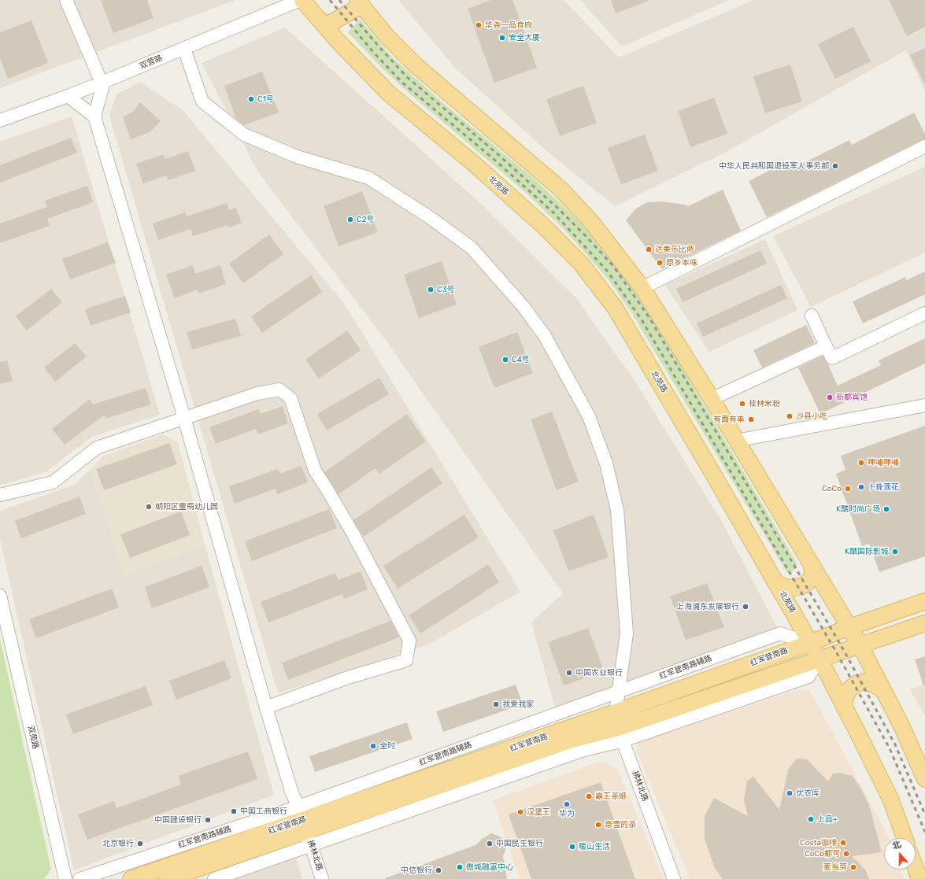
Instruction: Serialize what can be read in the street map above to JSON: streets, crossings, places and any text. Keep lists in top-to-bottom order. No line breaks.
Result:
{"streets":{"main road":["北苑路","红军营南路"],"street":["双营路","红军营南路辅路","双苑路","拂林北路"]},"crossings":[["双营路","拂林北路"],["北苑路","红军营南路"],["北苑路","红军营南路辅路"],["红军营南路","红军营南路辅路"],["红军营南路","拂林北路"],["红军营南路辅路","拂林北路"]],"places":["华尧一品食府","安全大厦","C1号","中华人民共和国退役军人事务部","C2号","达美乐比萨","原乡本味","C3号","C4号","新都宾馆","桂林米粉","沙县小吃","有面有串","呷哺呷哺","卜蜂莲花","CoCo","朝阳区童萌幼儿园","K酷时尚广场","K酷国际影城","上海浦东发展银行","中国农业银行","我爱我家","全时","优衣库","霸王茶姬","华为","中国工商银行","汉堡王","上品+","中国建设银行","奈雪的茶","Costa咖啡","北京银行","中国民生银行","暖山生活","CoCo都可","傲城融富中心","麦当劳","中信银行"],"north":"top"}
